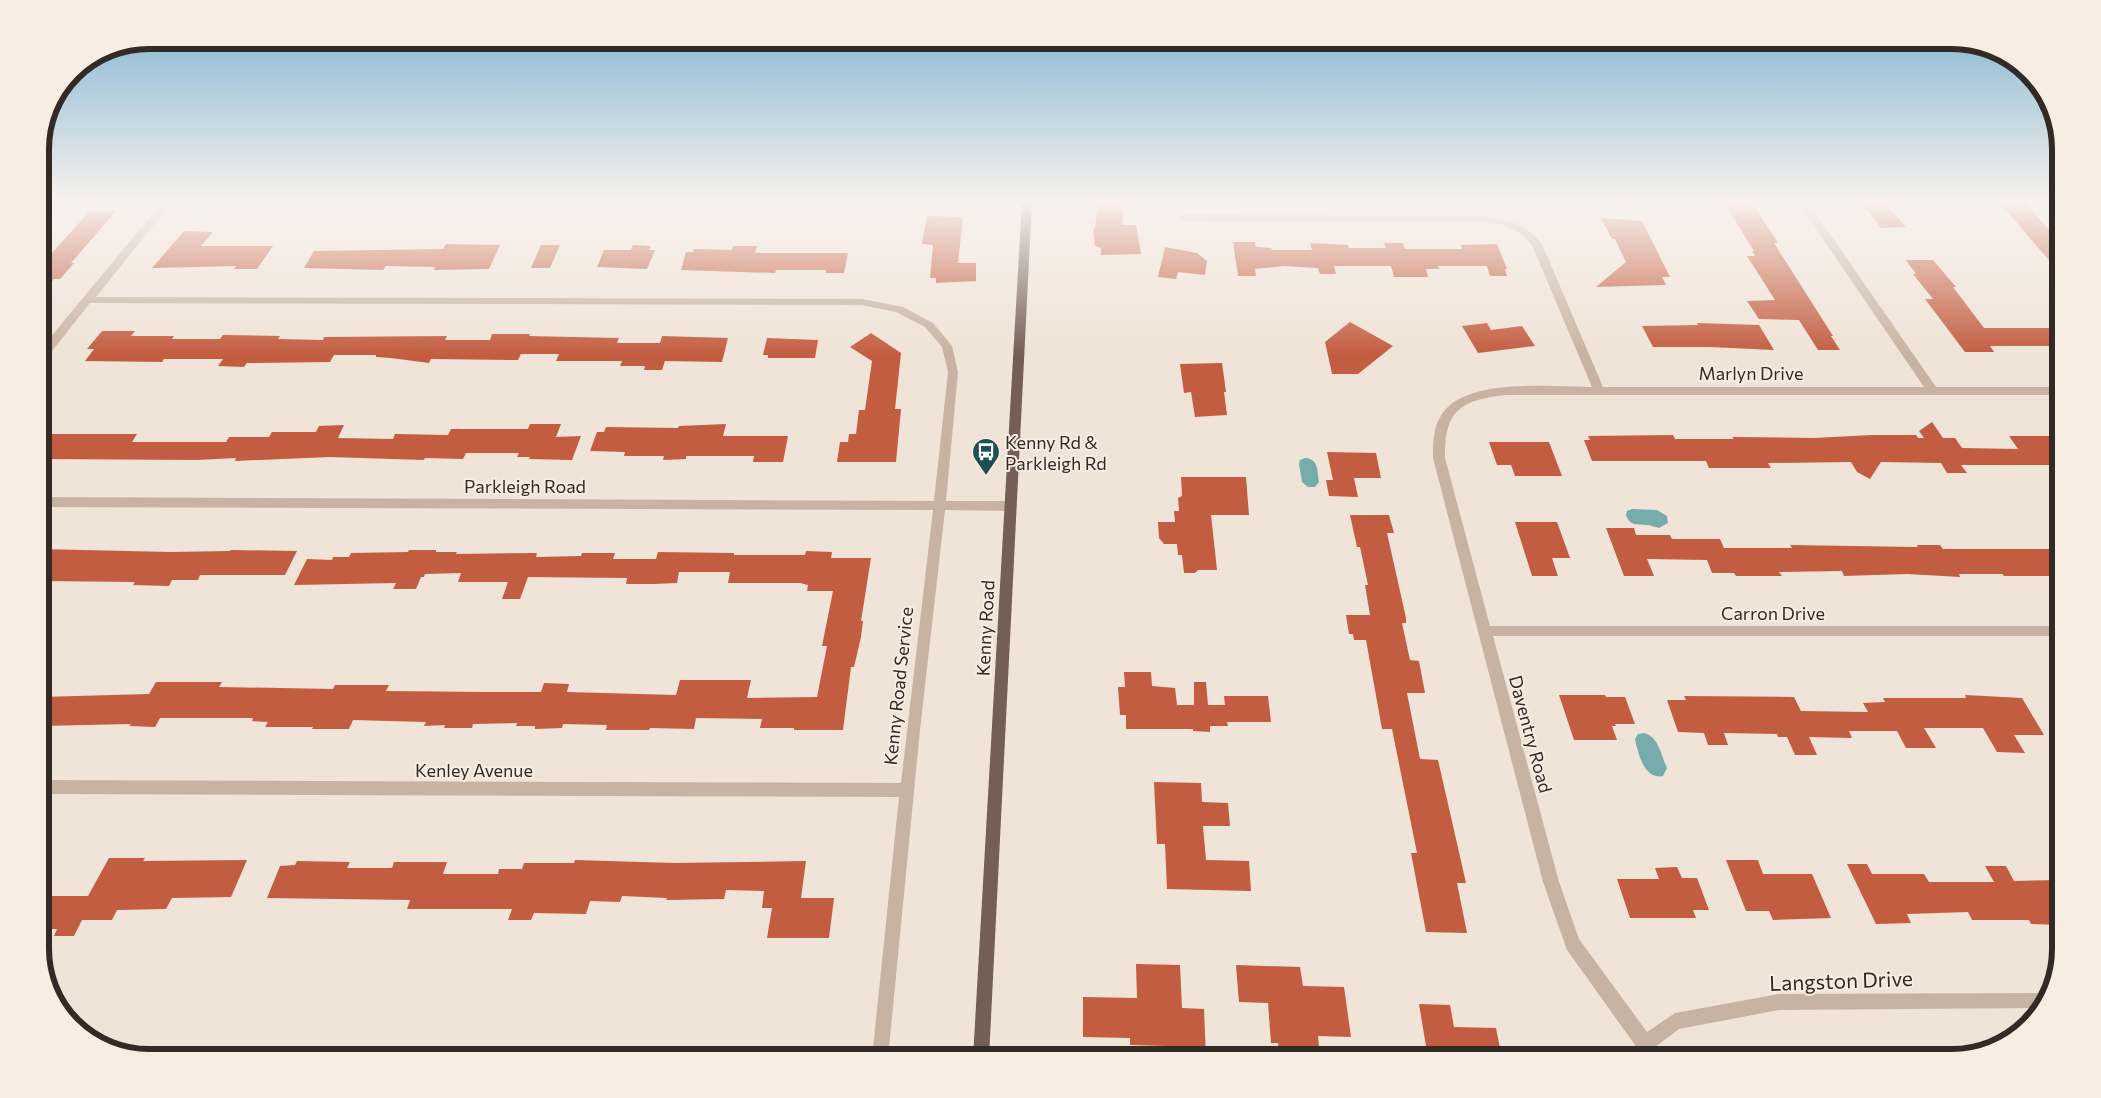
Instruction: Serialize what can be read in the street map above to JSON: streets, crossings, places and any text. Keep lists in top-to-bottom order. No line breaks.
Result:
{"streets":{"main road":["Kenny Road"],"street":["Marlyn Drive","Parkleigh Road","Carron Drive","Kenny Road Service","Daventry Road","Kenley Avenue","Langston Drive"]},"crossings":[["Marlyn Drive","Daventry Road"],["Parkleigh Road","Kenny Road"],["Parkleigh Road","Kenny Road Service"],["Carron Drive","Daventry Road"],["Kenny Road Service","Kenley Avenue"]],"places":{"bus stop":["Kenny Rd & Parkleigh Rd"]}}
